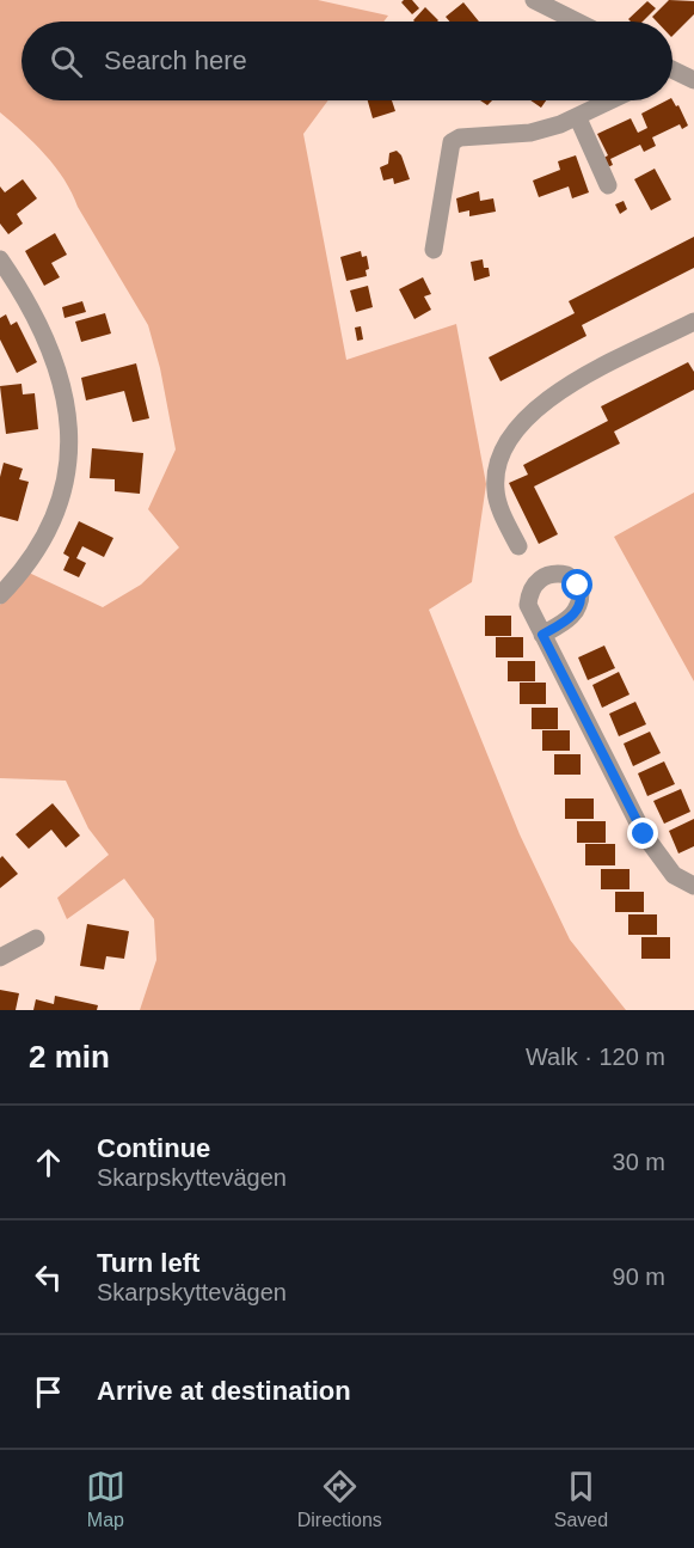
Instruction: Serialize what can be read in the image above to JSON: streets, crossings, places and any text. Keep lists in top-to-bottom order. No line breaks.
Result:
{"page":{"search":"Search here","heading":["2 min","Walk · 120 m"],"list":[["Continue","Skarpskyttevägen","30 m"],["Turn left","Skarpskyttevägen","90 m"],"Arrive at destination"],"nav":["Map","Directions","Saved"]}}
